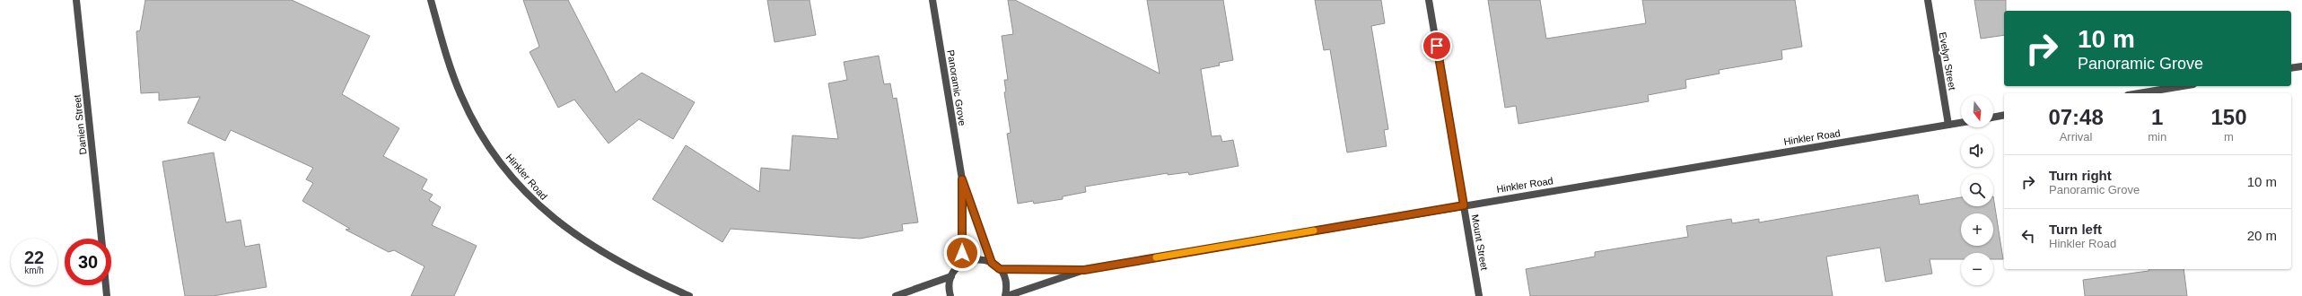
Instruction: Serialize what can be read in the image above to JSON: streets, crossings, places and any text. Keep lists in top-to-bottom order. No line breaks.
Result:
{"streets":{"street":["Evelyn Street","Panoramic Grove","Danien Street","Hinkler Road","Mount Street"]},"crossings":[["Evelyn Street","Hinkler Road"],["Hinkler Road","Mount Street"]],"north":"bottom","page":{"turn":["10 m","Panoramic Grove"],"eta":["07:48","Arrival","1","min","150","m"],"map_buttons":["+","−"],"list":[{"name":"Turn right","note":"Panoramic Grove","value":"10 m"},{"name":"Turn left","note":"Hinkler Road","value":"20 m"}],"speed":"22 km/h","limit":"30"}}
